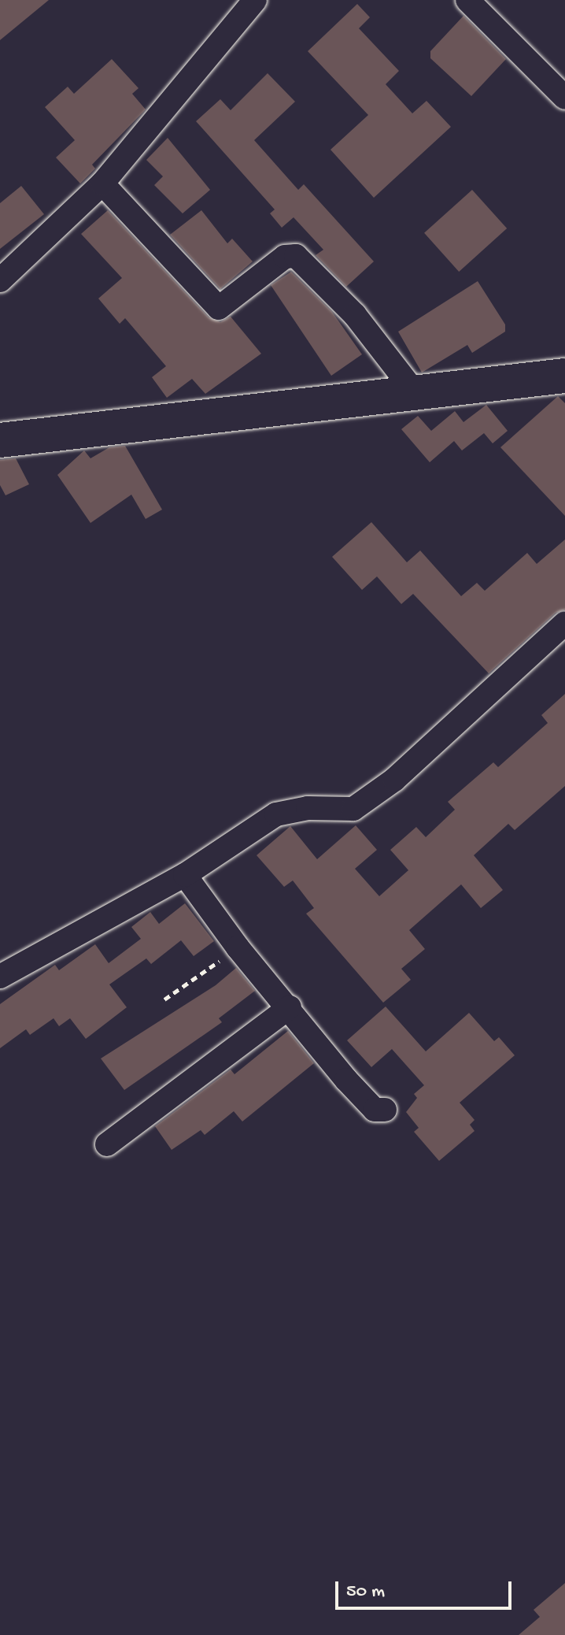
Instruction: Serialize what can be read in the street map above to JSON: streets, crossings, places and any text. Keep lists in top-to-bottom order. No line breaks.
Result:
{"scale_bar":"50 m"}
